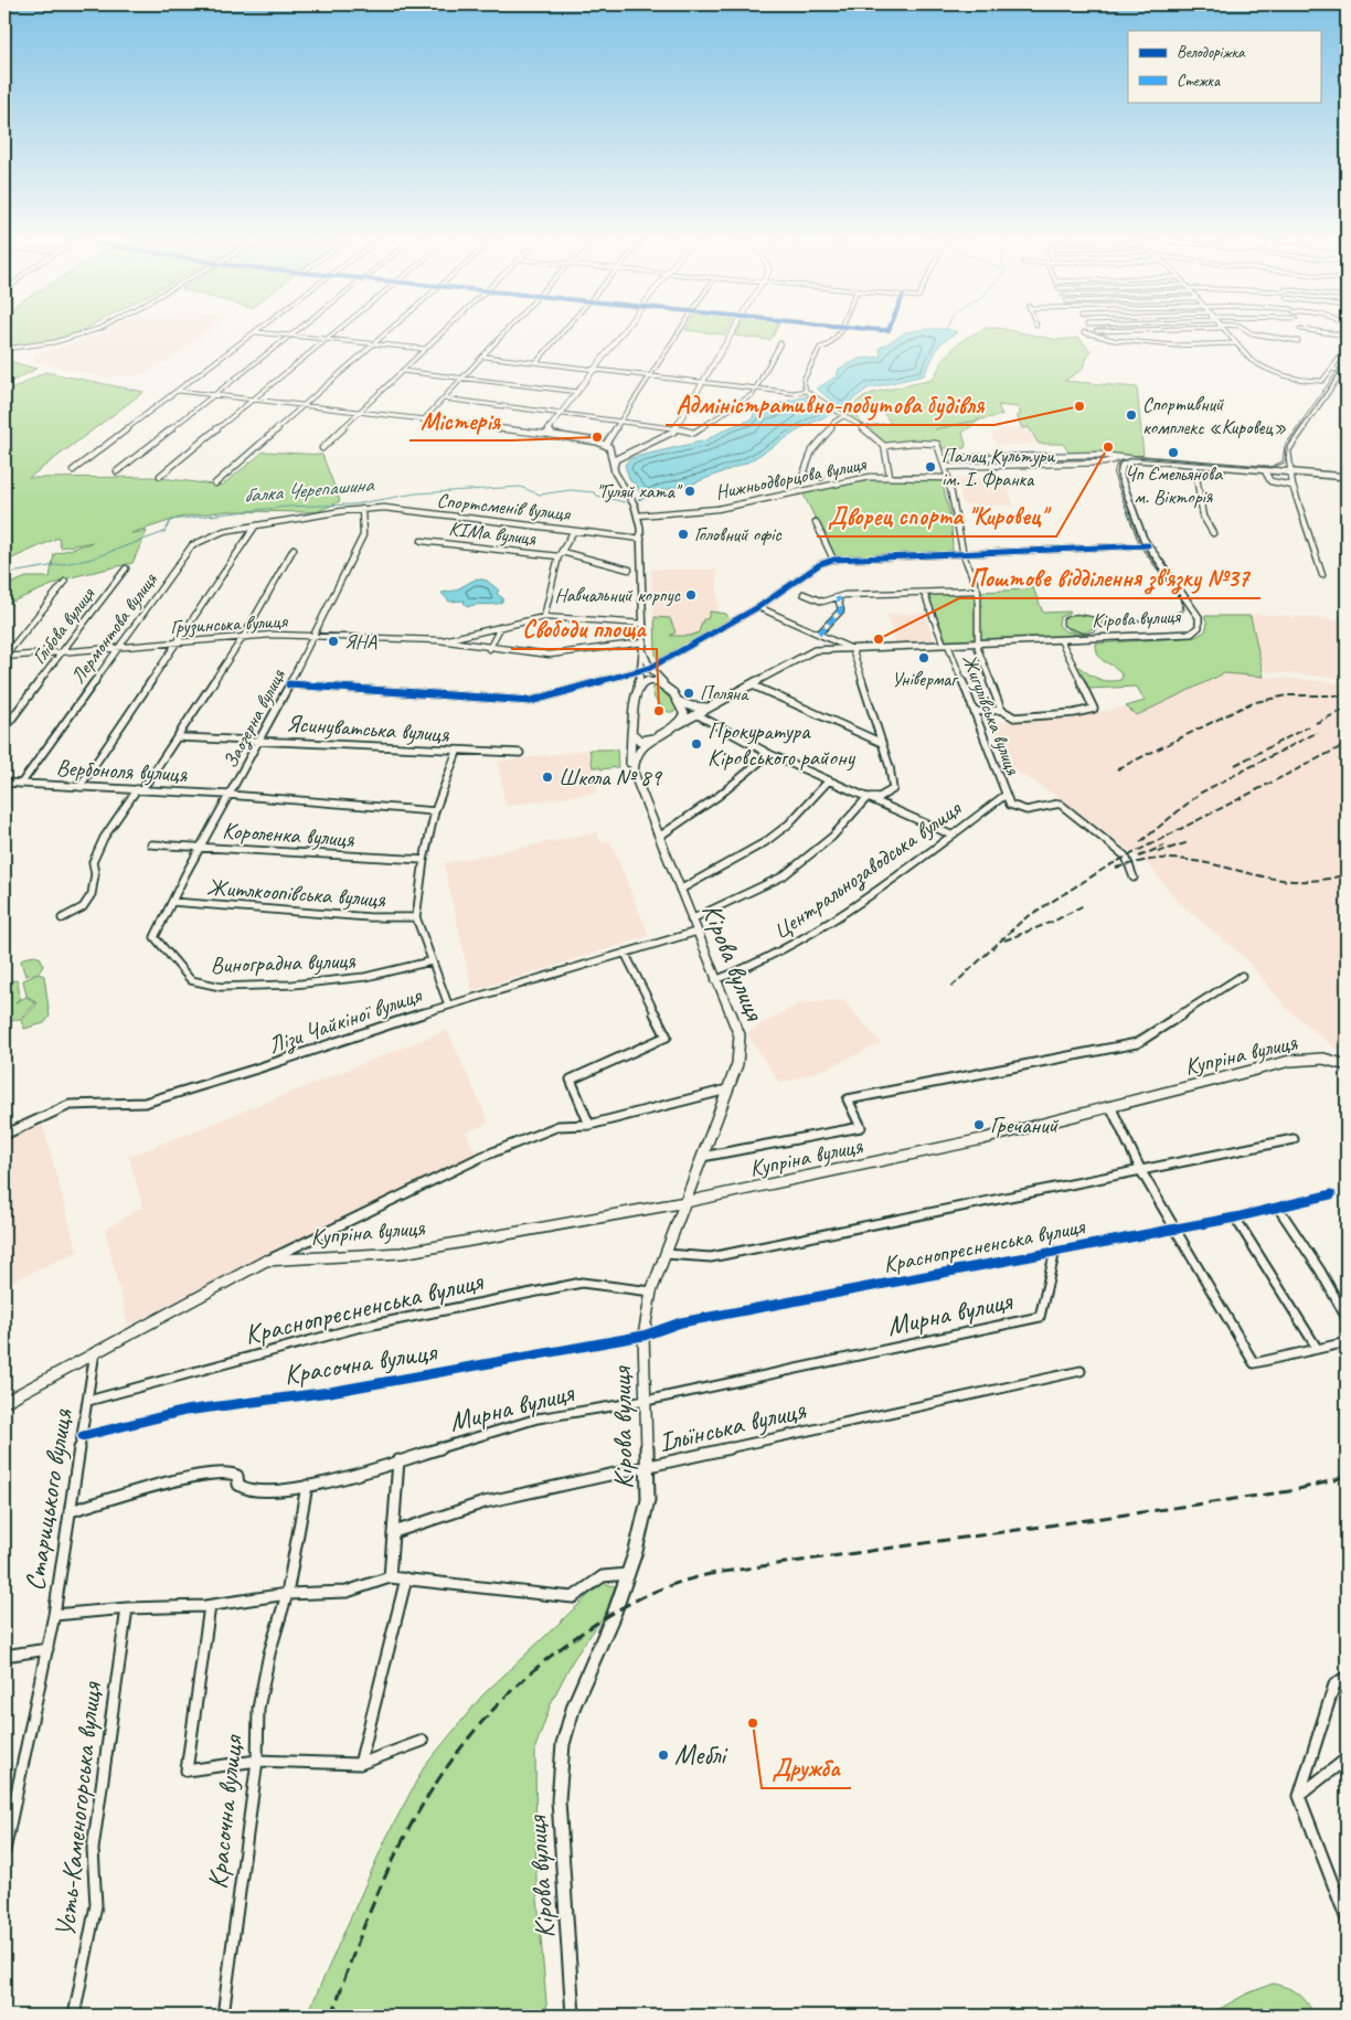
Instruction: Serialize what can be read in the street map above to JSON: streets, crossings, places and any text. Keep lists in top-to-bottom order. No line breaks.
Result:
{"streets":{"main road":["Кірова вулиця","Купріна вулиця"],"street":["Нижньодворцова вулиця","Спортсменів вулиця","КІМа вулиця","Грузинська вулиця","Глібова вулиця","Лермонтова вулиця","Жигулівська вулиця","Заозерна вулиця","Ясинуватська вулиця","Вербоноля вулиця","Короленка вулиця","Центральнозаводська вулиця","Житлкоопівська вулиця","Виноградна вулиця","Лізи Чайкіної вулиця","Краснопресненська вулиця","Мирна вулиця","Красочна вулиця","Ільїнська вулиця","Старицького вулиця","Усть-Каменогорська вулиця"]},"crossings":[["Спортсменів вулиця","КІМа вулиця"],["Спортсменів вулиця","Лермонтова вулиця"],["Спортсменів вулиця","Заозерна вулиця"],["Кірова вулиця","Жигулівська вулиця"],["Кірова вулиця","Центральнозаводська вулиця"],["Кірова вулиця","Лізи Чайкіної вулиця"],["Кірова вулиця","Купріна вулиця"],["Кірова вулиця","Краснопресненська вулиця"],["Кірова вулиця","Мирна вулиця"],["Кірова вулиця","Красочна вулиця"],["Кірова вулиця","Ільїнська вулиця"],["Грузинська вулиця","Глібова вулиця"],["Грузинська вулиця","Лермонтова вулиця"],["Грузинська вулиця","Заозерна вулиця"],["Лермонтова вулиця","Вербоноля вулиця"],["Жигулівська вулиця","Центральнозаводська вулиця"],["Заозерна вулиця","Ясинуватська вулиця"],["Заозерна вулиця","Вербоноля вулиця"],["Заозерна вулиця","Короленка вулиця"],["Заозерна вулиця","Житлкоопівська вулиця"],["Заозерна вулиця","Виноградна вулиця"],["Купріна вулиця","Старицького вулиця"],["Краснопресненська вулиця","Мирна вулиця"],["Краснопресненська вулиця","Красочна вулиця"],["Краснопресненська вулиця","Старицького вулиця"],["Мирна вулиця","Красочна вулиця"],["Мирна вулиця","Старицького вулиця"],["Красочна вулиця","Старицького вулиця"]],"water":["балка Черепашина"],"places":["Адміністративно-побутова будівля","Cпортивний комплекс «Кировец»","Містерія","Дворец спорта \"Кировец\"","Чп Ємельянова м. Вікторія","Палац Культури ім. І. Франка","\"Гуляй хата\"","Головний офіс","Навчальний корпус","Поштове відділення зв'язку №37","ЯНА","Універмаг","Поляна","Свободи площа","Прокуратура Кіровського району","Школа № 89","Гречаний","Дружба","Меблі"],"legend":["Велодоріжка","Стежка"]}
